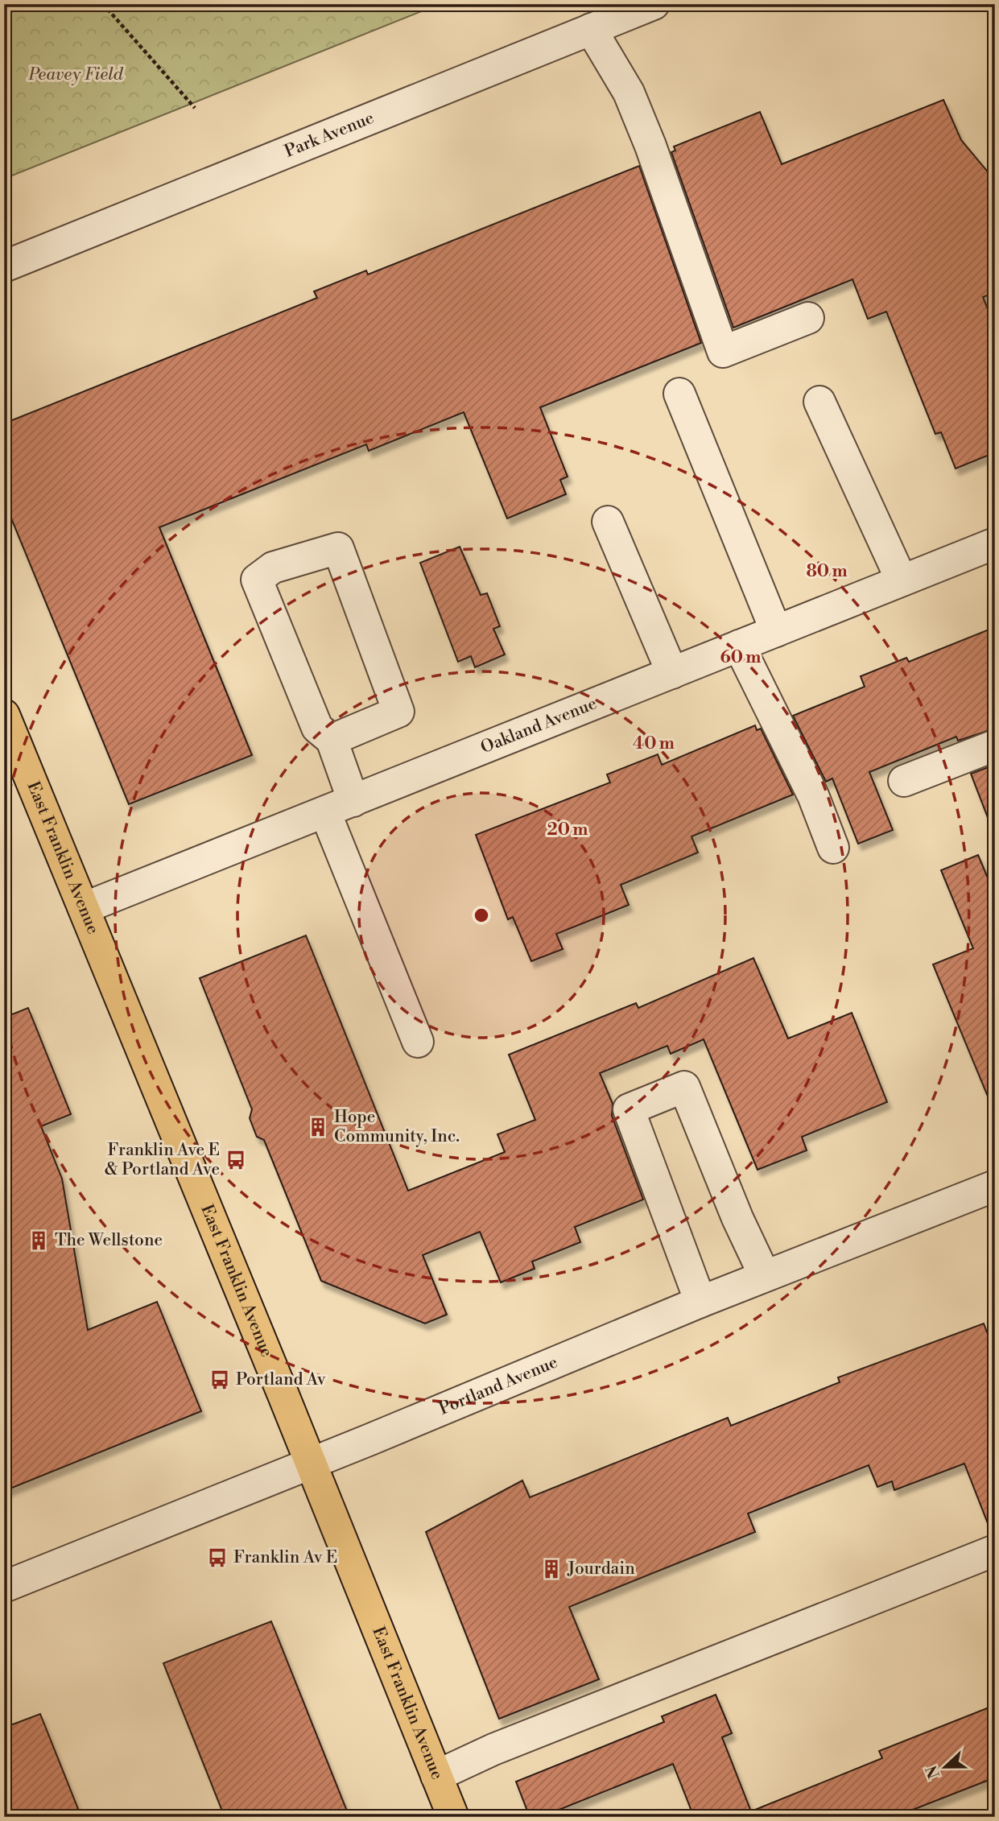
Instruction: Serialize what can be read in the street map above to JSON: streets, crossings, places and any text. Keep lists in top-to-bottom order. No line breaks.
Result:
{"streets":{"main road":["East Franklin Avenue"],"street":["Park Avenue","Oakland Avenue","Portland Avenue"]},"crossings":[["Oakland Avenue","East Franklin Avenue"],["East Franklin Avenue","Portland Avenue"]],"parks":["Peavey Field"],"places":{"building":["Hope Community, Inc.","The Wellstone","Jourdain"],"bus stop":["Franklin Ave E & Portland Ave","Portland Av","Franklin Av E"]},"north":"left","rings":["80 m","60 m","40 m","20 m"]}
